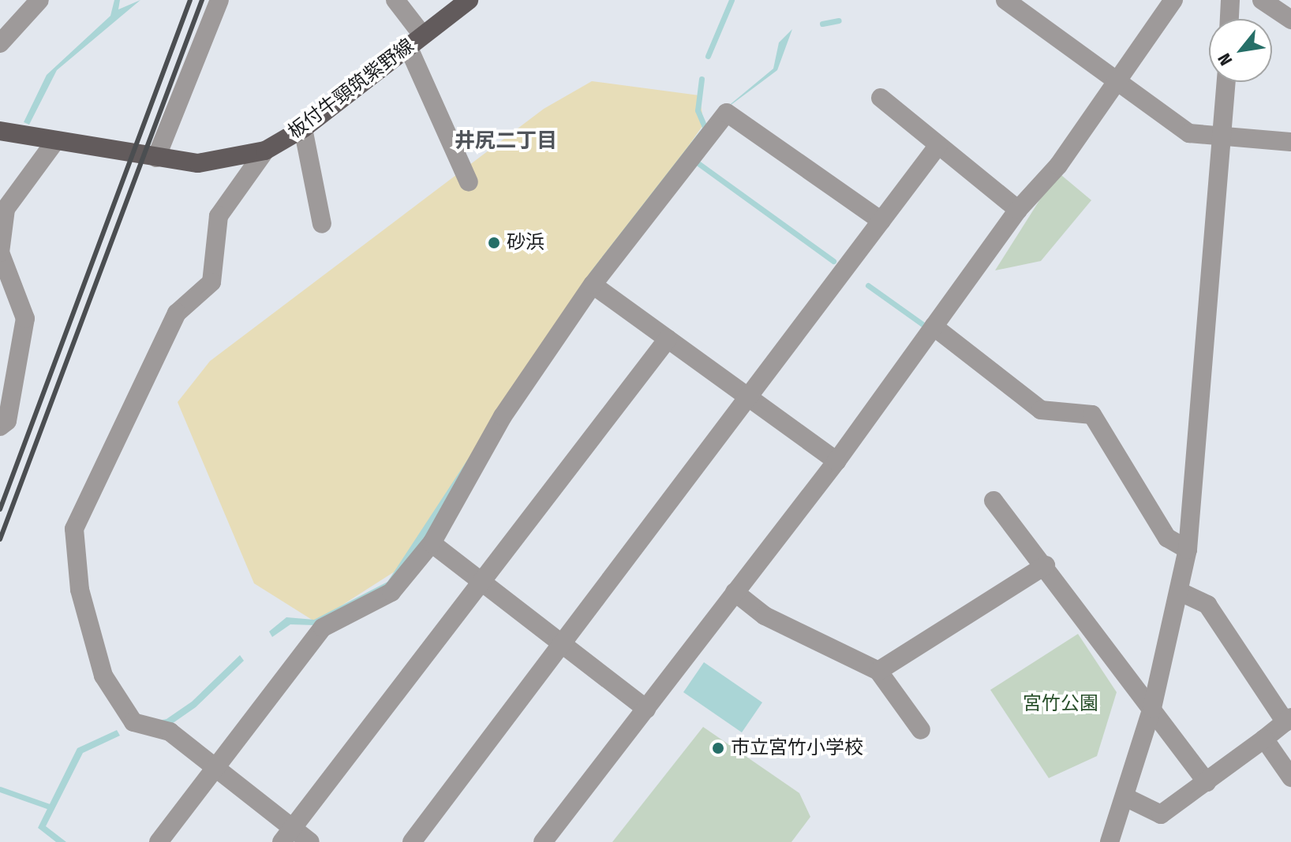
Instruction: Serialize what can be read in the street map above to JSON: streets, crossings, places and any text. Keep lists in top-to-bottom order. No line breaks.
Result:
{"streets":{"main road":["板付牛頸筑紫野線"]},"districts":["井尻二丁目"],"parks":["宮竹公園"],"places":["砂浜","市立宮竹小学校"],"north":"bottom left"}
